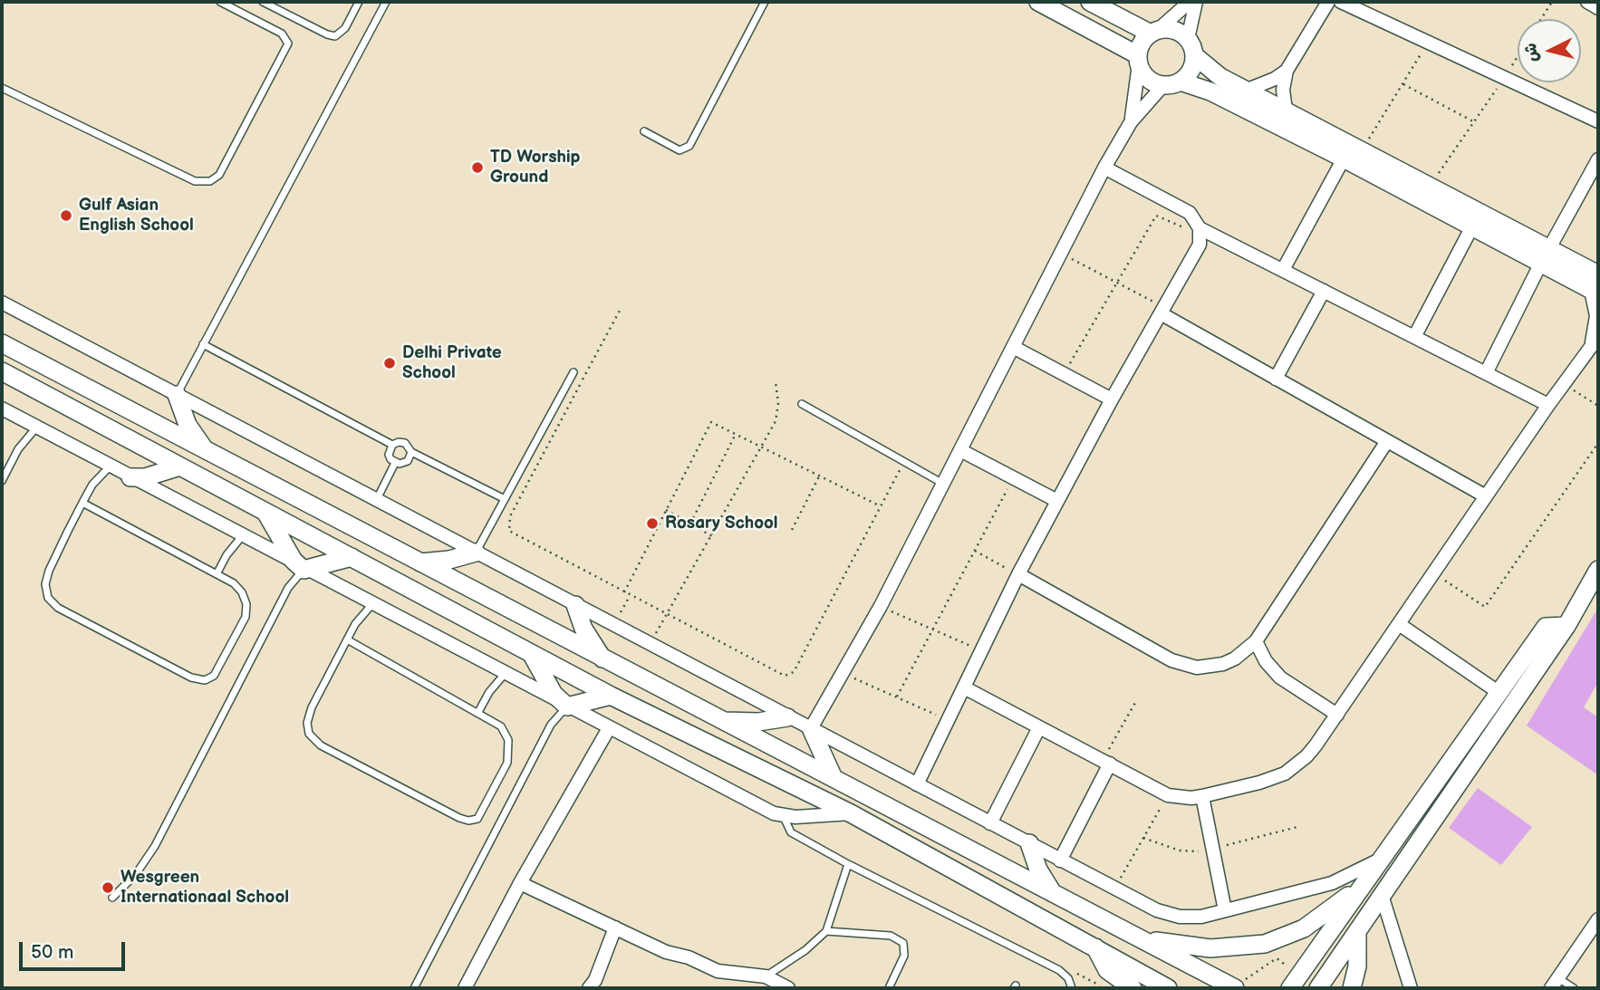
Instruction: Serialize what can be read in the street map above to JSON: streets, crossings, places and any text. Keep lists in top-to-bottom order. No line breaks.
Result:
{"places":["TD Worship Ground","Gulf Asian English School","Delhi Private School","Rosary School","Wesgreen Internationaal School"],"scale_bar":"50 m","north":"left"}
